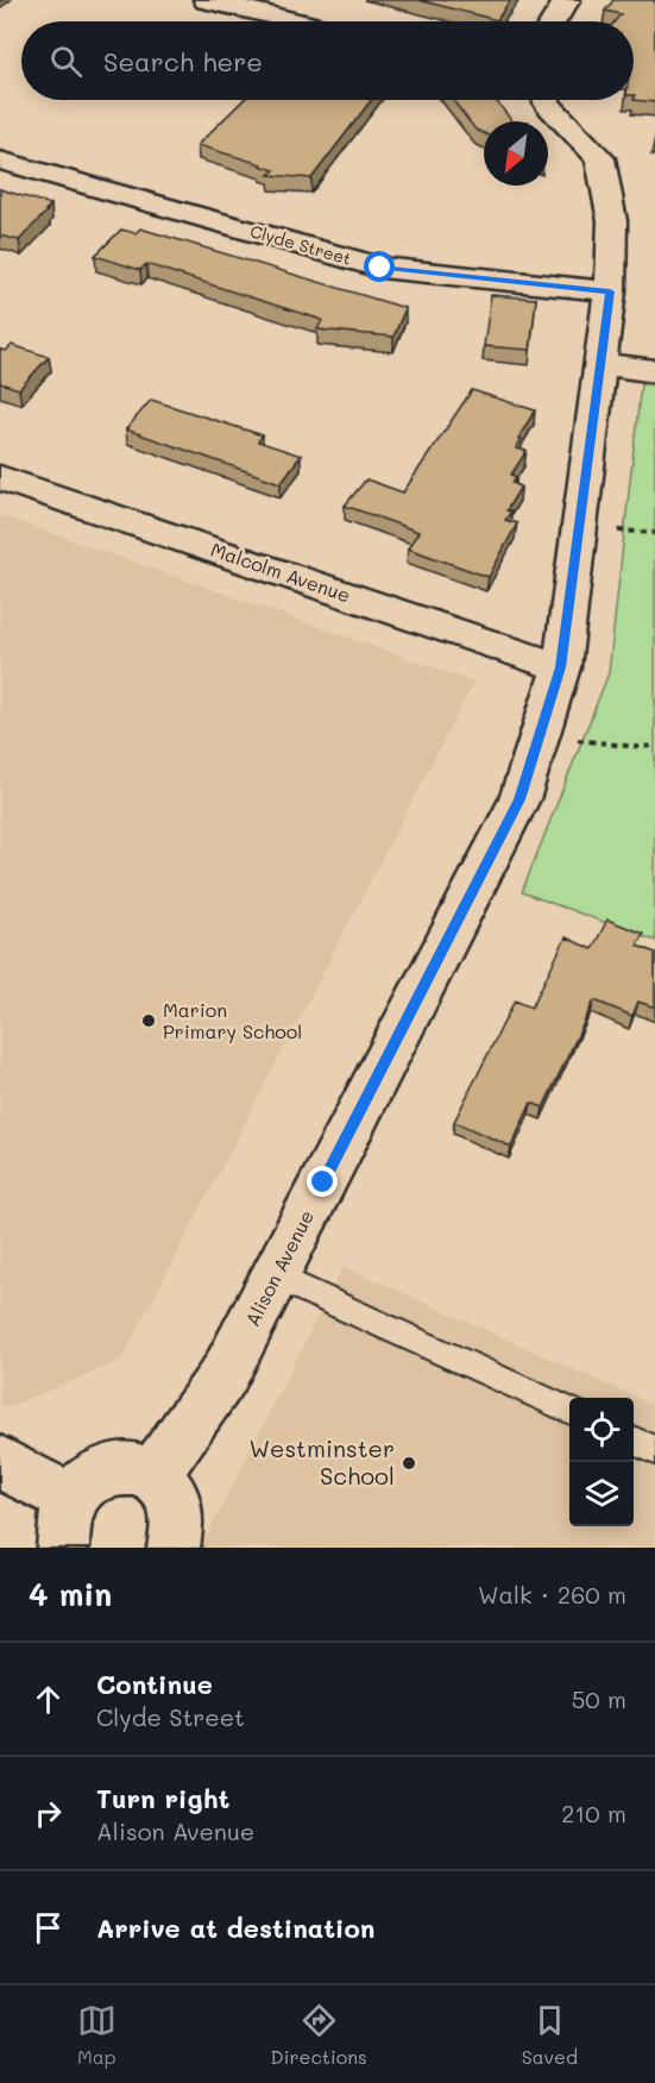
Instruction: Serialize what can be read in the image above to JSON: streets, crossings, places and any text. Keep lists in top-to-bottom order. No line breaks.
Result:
{"streets":{"street":["Clyde Street","Malcolm Avenue","Alison Avenue"]},"crossings":[["Clyde Street","Alison Avenue"],["Malcolm Avenue","Alison Avenue"]],"places":["Marion Primary School","Westminster School"],"north":"bottom left","page":{"search":"Search here","heading":["4 min","Walk · 260 m"],"list":[["Continue","Clyde Street","50 m"],["Turn right","Alison Avenue","210 m"],"Arrive at destination"],"nav":["Map","Directions","Saved"]}}
